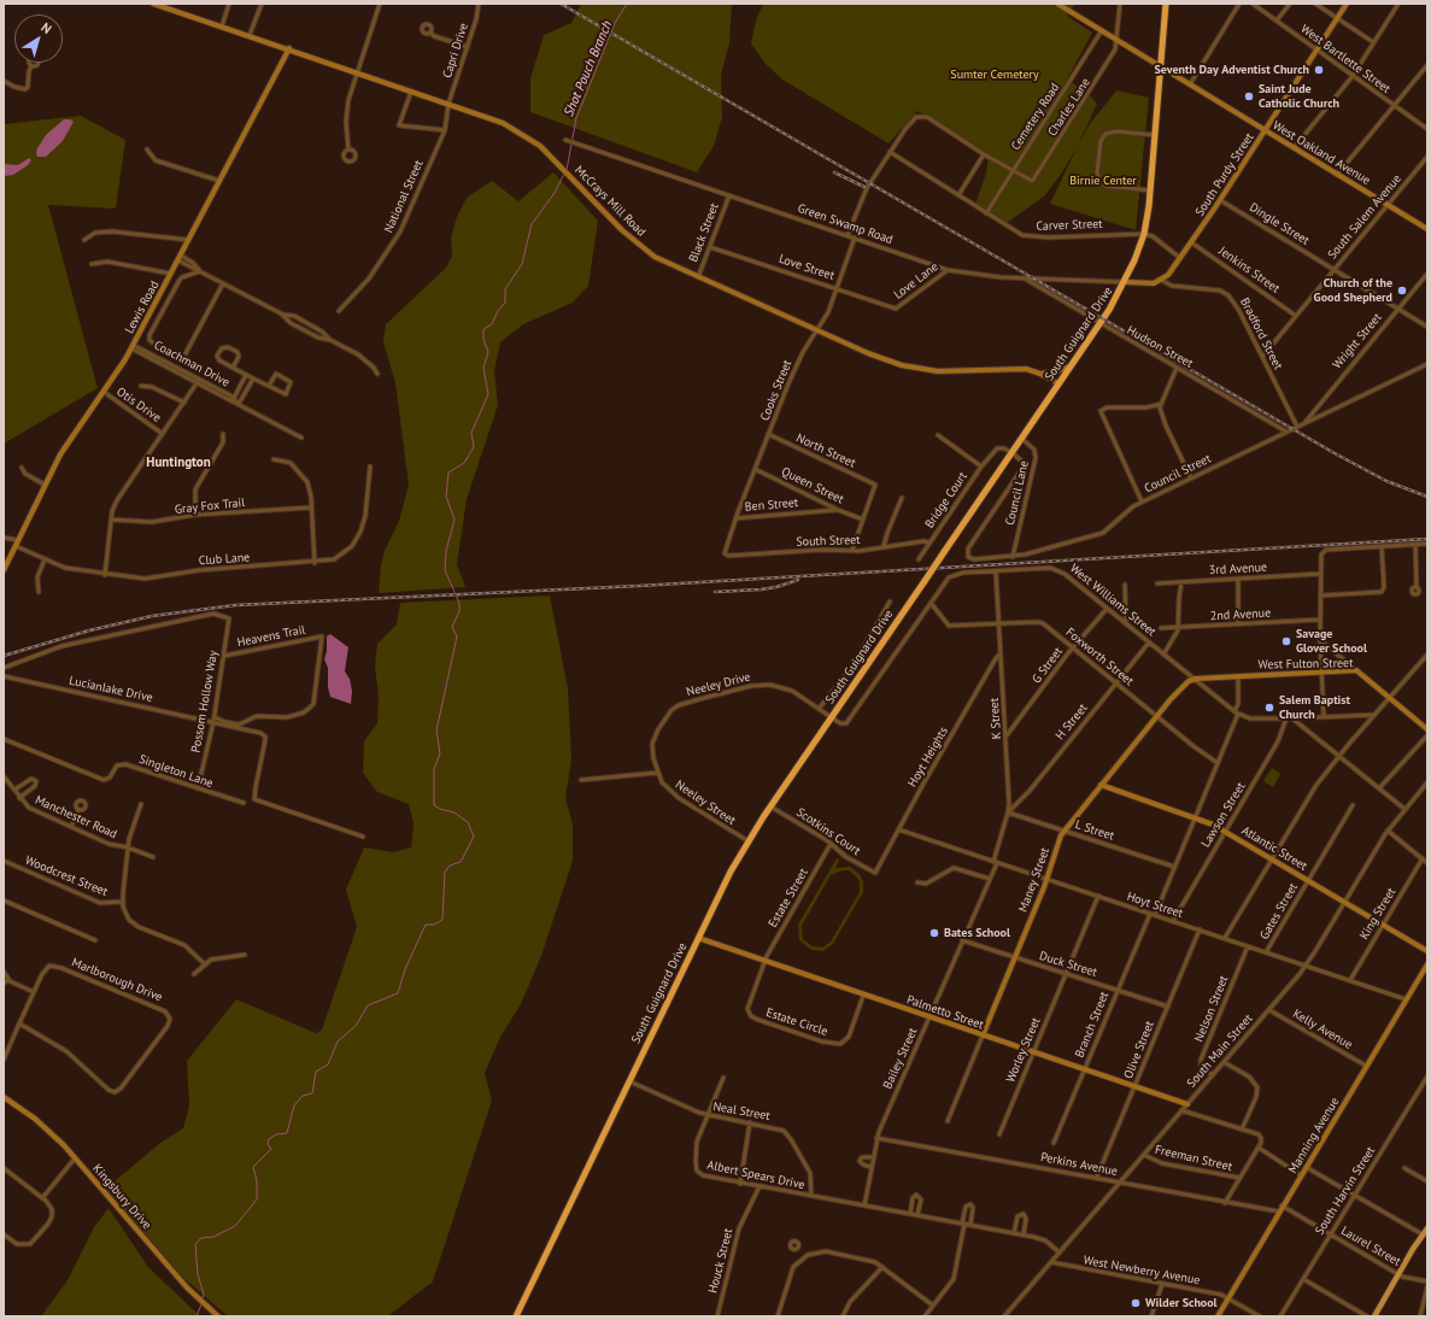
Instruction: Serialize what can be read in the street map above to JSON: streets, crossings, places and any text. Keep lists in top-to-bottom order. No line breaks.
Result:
{"streets":{"highway":["South Guignard Drive"],"street":["Capri Drive","West Bartlette Street","Charles Lane","Cemetery Road","West Oakland Avenue","South Purdy Street","National Street","McCrays Mill Road","South Salem Avenue","Green Swamp Road","Dingle Street","Carver Street","Black Street","Love Street","Jenkins Street","Love Lane","Lewis Road","Bradford Street","Wright Street","Hudson Street","Coachman Drive","Cooks Street","Otis Drive","North Street","Council Street","Queen Street","Council Lane","Bridge Court","Ben Street","Gray Fox Trail","South Street","Club Lane","3rd Avenue","West Williams Street","2nd Avenue","Heavens Trail","Foxworth Street","West Fulton Street","G Street","Neeley Drive","Lucianlake Drive","Possom Hollow Way","K Street","H Street","Hoyt Heights","Singleton Lane","Neeley Street","Lawson Street","Manchester Road","L Street","Scotkins Court","Atlantic Street","Woodcrest Street","Maney Street","Estate Street","Hoyt Street","Gates Street","King Street","Duck Street","Marlborough Drive","Nelson Street","Palmetto Street","Estate Circle","Branch Street","Kelly Avenue","Worley Street","Olive Street","South Main Street","Bailey Street","Neal Street","Manning Avenue","Freeman Street","Perkins Avenue","Albert Spears Drive","South Harvin Street","Kingsbury Drive","Laurel Street","Houck Street","West Newberry Avenue"]},"crossings":[["Capri Drive","National Street"],["Capri Drive","McCrays Mill Road"],["West Bartlette Street","South Purdy Street"],["Charles Lane","Cemetery Road"],["Charles Lane","West Oakland Avenue"],["Cemetery Road","West Oakland Avenue"],["Cemetery Road","Carver Street"],["West Oakland Avenue","South Purdy Street"],["West Oakland Avenue","South Salem Avenue"],["West Oakland Avenue","South Guignard Drive"],["South Purdy Street","Dingle Street"],["South Purdy Street","Jenkins Street"],["South Purdy Street","Bradford Street"],["National Street","McCrays Mill Road"],["McCrays Mill Road","Black Street"],["McCrays Mill Road","Lewis Road"],["McCrays Mill Road","South Guignard Drive"],["McCrays Mill Road","Cooks Street"],["South Salem Avenue","Dingle Street"],["South Salem Avenue","Jenkins Street"],["South Salem Avenue","Bradford Street"],["Green Swamp Road","Black Street"],["Green Swamp Road","Love Lane"],["Green Swamp Road","South Guignard Drive"],["Green Swamp Road","Bradford Street"],["Green Swamp Road","Hudson Street"],["Green Swamp Road","Cooks Street"],["Dingle Street","Wright Street"],["Carver Street","South Guignard Drive"],["Black Street","Love Street"],["Love Street","Love Lane"],["Love Street","Cooks Street"],["Lewis Road","Coachman Drive"],["Lewis Road","Otis Drive"],["Lewis Road","Club Lane"],["South Guignard Drive","Bradford Street"],["South Guignard Drive","Hudson Street"],["South Guignard Drive","Council Street"],["South Guignard Drive","Council Lane"],["South Guignard Drive","West Williams Street"],["South Guignard Drive","Neeley Drive"],["South Guignard Drive","Neeley Street"],["South Guignard Drive","Scotkins Court"],["South Guignard Drive","Palmetto Street"],["South Guignard Drive","Neal Street"],["Bradford Street","Council Street"],["Wright Street","Council Street"],["Hudson Street","Council Street"],["Cooks Street","North Street"],["Cooks Street","Queen Street"],["Cooks Street","Ben Street"],["Cooks Street","South Street"],["North Street","Queen Street"],["Council Street","Council Lane"],["Queen Street","Ben Street"],["Bridge Court","South Street"],["West Williams Street","Foxworth Street"],["West Williams Street","West Fulton Street"],["West Williams Street","G Street"],["West Williams Street","Neeley Drive"],["West Williams Street","K Street"],["West Williams Street","H Street"],["West Williams Street","Lawson Street"],["West Williams Street","Maney Street"],["West Williams Street","Branch Street"],["Heavens Trail","Possom Hollow Way"],["Foxworth Street","G Street"],["Foxworth Street","K Street"],["Foxworth Street","H Street"],["Foxworth Street","Maney Street"],["Foxworth Street","Branch Street"],["West Fulton Street","Maney Street"],["West Fulton Street","Branch Street"],["G Street","K Street"],["Neeley Drive","Neeley Street"],["Lucianlake Drive","Possom Hollow Way"],["Possom Hollow Way","Singleton Lane"],["K Street","H Street"],["K Street","Hoyt Heights"],["K Street","L Street"],["K Street","Hoyt Street"],["K Street","Bailey Street"],["H Street","L Street"],["Hoyt Heights","Scotkins Court"],["Hoyt Heights","Hoyt Street"],["Lawson Street","Atlantic Street"],["Lawson Street","Hoyt Street"],["L Street","Maney Street"],["L Street","Branch Street"],["Scotkins Court","Estate Street"],["Atlantic Street","Maney Street"],["Atlantic Street","Gates Street"],["Atlantic Street","King Street"],["Atlantic Street","Branch Street"],["Atlantic Street","South Main Street"],["Maney Street","Hoyt Street"],["Maney Street","Duck Street"],["Maney Street","Palmetto Street"],["Estate Street","Palmetto Street"],["Estate Street","Estate Circle"],["Hoyt Street","Gates Street"],["Hoyt Street","King Street"],["Hoyt Street","Nelson Street"],["Hoyt Street","Branch Street"],["Hoyt Street","Worley Street"],["Hoyt Street","Olive Street"],["Hoyt Street","South Main Street"],["Hoyt Street","Bailey Street"],["Hoyt Street","Manning Avenue"],["Duck Street","Branch Street"],["Duck Street","Worley Street"],["Duck Street","Olive Street"],["Duck Street","Bailey Street"],["Nelson Street","South Main Street"],["Palmetto Street","Estate Circle"],["Palmetto Street","Branch Street"],["Palmetto Street","Worley Street"],["Palmetto Street","Olive Street"],["Palmetto Street","South Main Street"],["Palmetto Street","Bailey Street"],["Kelly Avenue","South Main Street"],["Kelly Avenue","Manning Avenue"],["Olive Street","Perkins Avenue"],["South Main Street","Freeman Street"],["South Main Street","Perkins Avenue"],["South Main Street","Albert Spears Drive"],["South Main Street","West Newberry Avenue"],["Bailey Street","Perkins Avenue"],["Bailey Street","Albert Spears Drive"],["Neal Street","Albert Spears Drive"],["Manning Avenue","Perkins Avenue"],["Manning Avenue","Laurel Street"],["Manning Avenue","West Newberry Avenue"],["Albert Spears Drive","Houck Street"],["South Harvin Street","Laurel Street"]],"districts":["Huntington"],"water":["Shot Pouch Branch"],"parks":["Sumter Cemetery","Birnie Center"],"places":["Seventh Day Adventist Church","Saint Jude Catholic Church","Church of the Good Shepherd","Savage Glover School","Salem Baptist Church","Bates School","Wilder School"],"north":"top right"}
